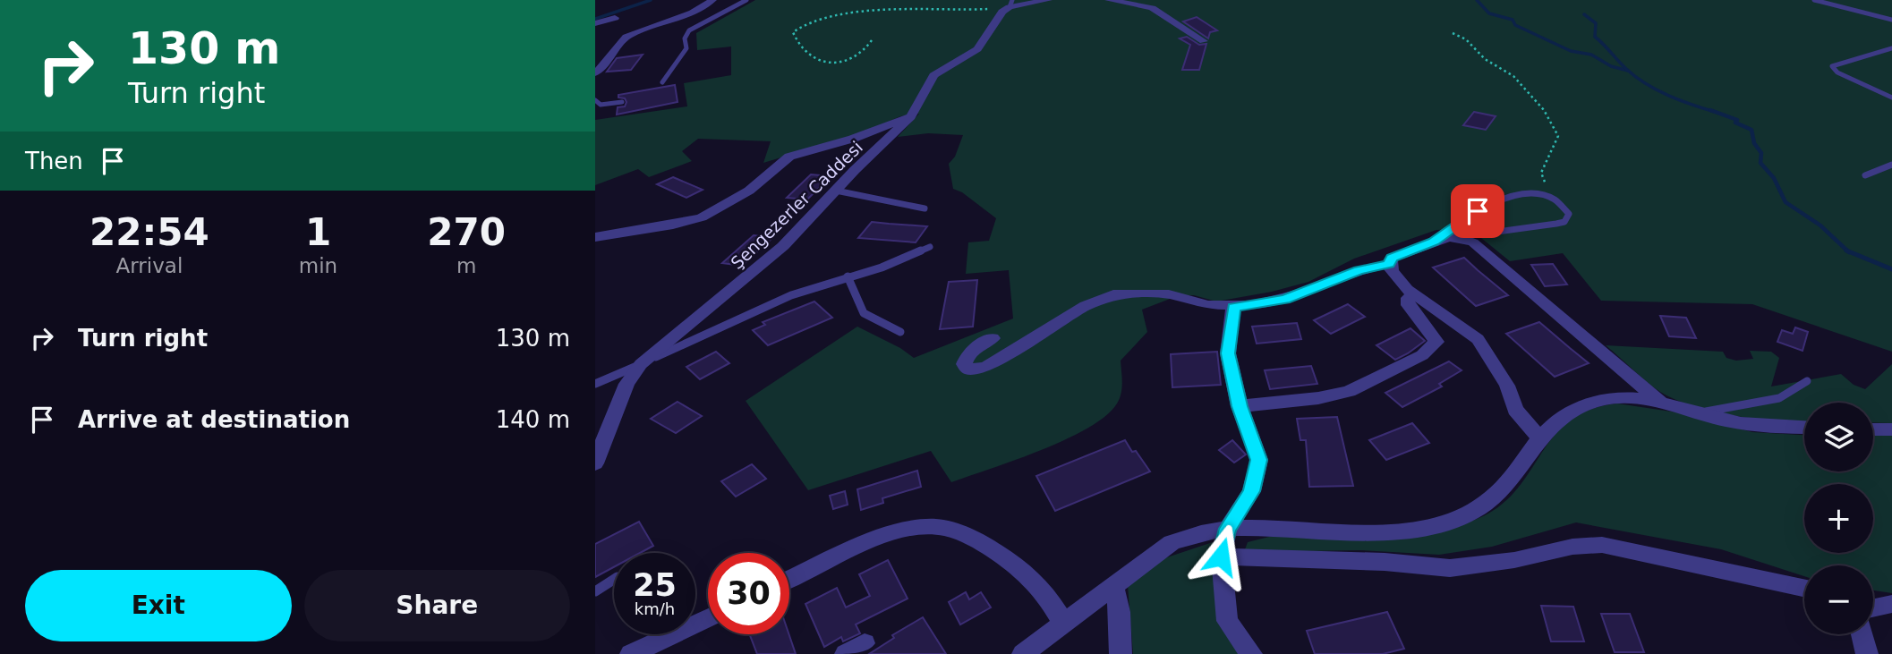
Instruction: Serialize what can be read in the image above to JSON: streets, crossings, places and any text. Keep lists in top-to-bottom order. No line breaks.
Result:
{"streets":{"street":["Şengezerler Caddesi"]},"page":{"turn":["130 m","Turn right"],"then":"Then","eta":["22:54","Arrival","1","min","270","m"],"list":[{"name":"Turn right","value":"130 m"},{"name":"Arrive at destination","value":"140 m"}],"map_buttons":["+","−"],"speed":"25 km/h","limit":"30","buttons":["Exit","Share"]}}
